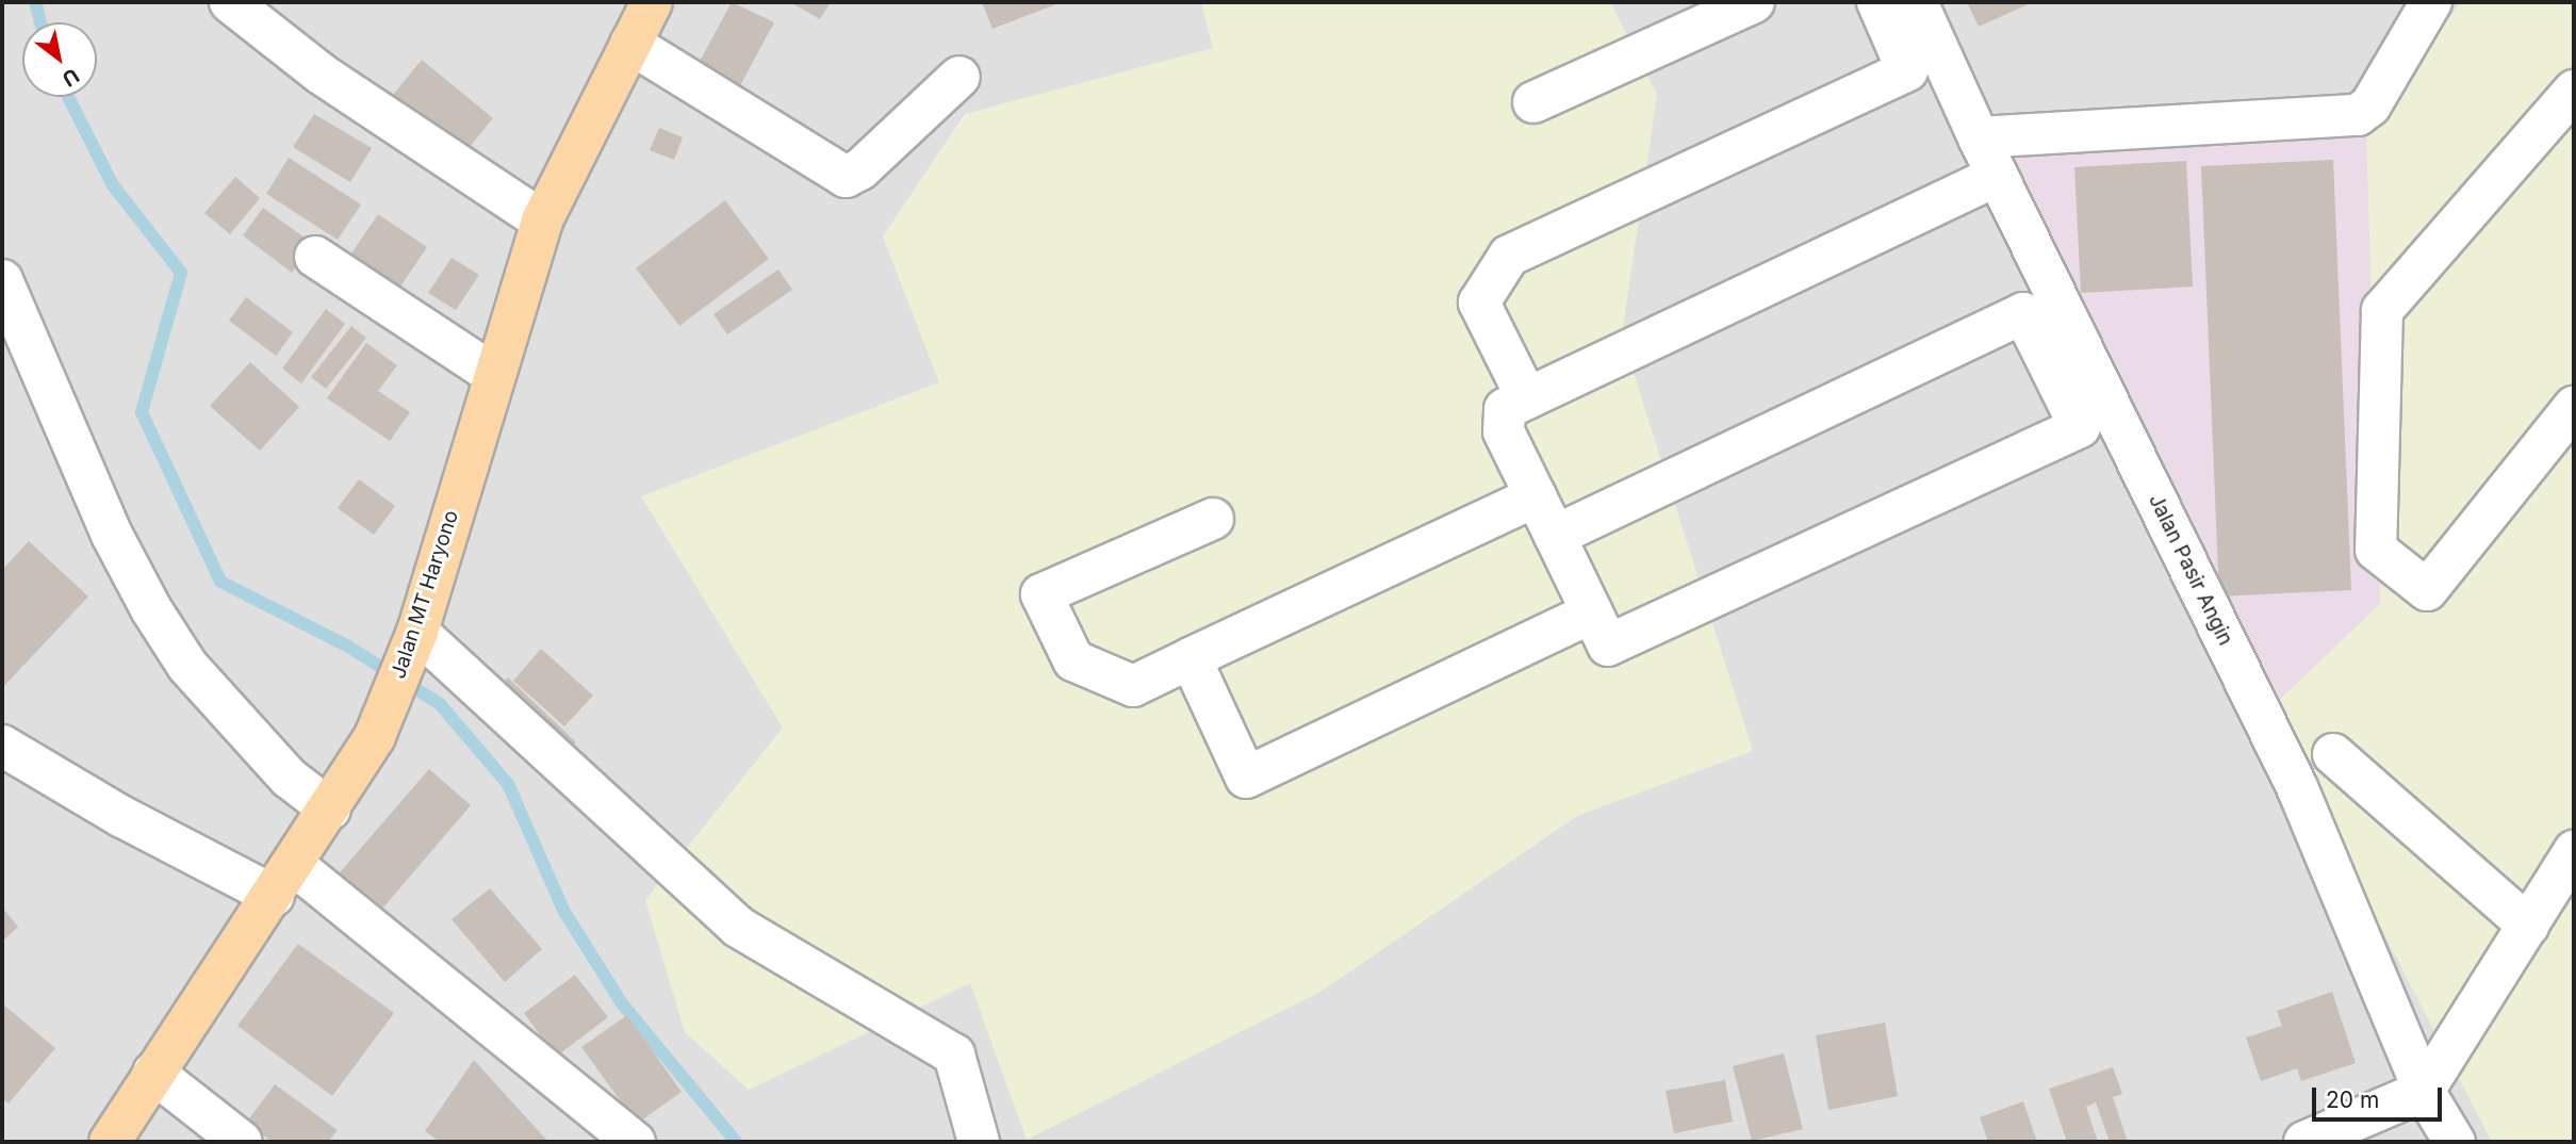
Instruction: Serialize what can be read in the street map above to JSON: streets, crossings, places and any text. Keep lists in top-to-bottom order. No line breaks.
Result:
{"streets":{"main road":["Jalan MT Haryono"],"street":["Jalan Pasir Angin"]},"scale_bar":"20 m","north":"bottom right"}
